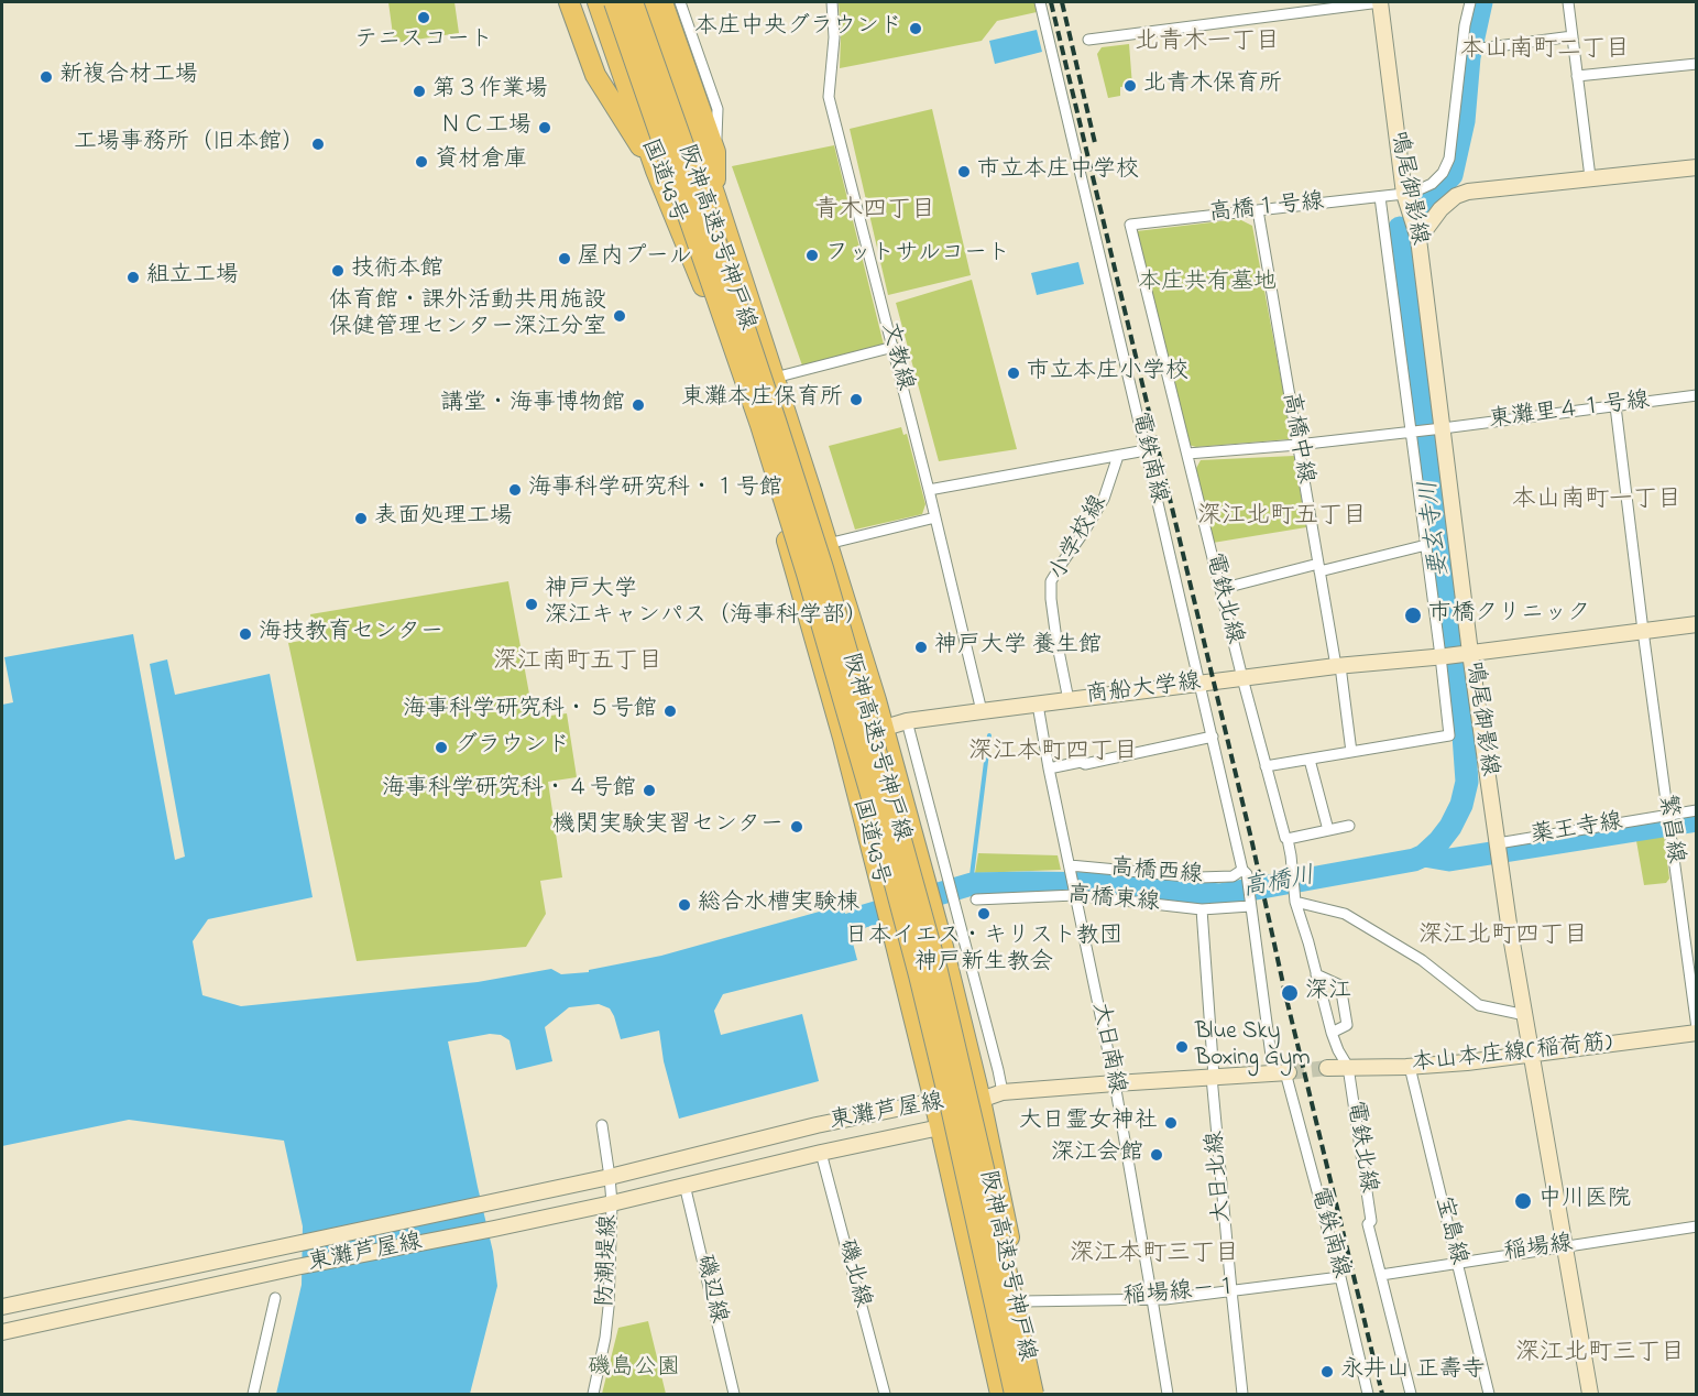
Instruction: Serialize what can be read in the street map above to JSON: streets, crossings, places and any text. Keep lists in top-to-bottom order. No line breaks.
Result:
{"streets":{"highway":["国道43号","阪神高速3号神戸線"],"street":["鳴尾御影線","高橋１号線","文教線","東灘里４１号線","高橋中線","電鉄南線","小学校線","電鉄北線","商船大学線","繁昌線","薬王寺線","高橋西線","高橋東線","大日南線","本山本庄線(稲荷筋)","東灘芦屋線","大日北線","宝島線","稲場線","防潮堤線","磯北線","磯辺線","稲場線－１"]},"crossings":[["国道43号","商船大学線"],["国道43号","東灘芦屋線"],["国道43号","稲場線－１"],["鳴尾御影線","高橋１号線"],["鳴尾御影線","東灘里４１号線"],["鳴尾御影線","高橋中線"],["鳴尾御影線","商船大学線"],["鳴尾御影線","薬王寺線"],["鳴尾御影線","本山本庄線(稲荷筋)"],["鳴尾御影線","稲場線"],["高橋１号線","高橋中線"],["高橋１号線","電鉄北線"],["文教線","商船大学線"],["東灘里４１号線","高橋中線"],["東灘里４１号線","電鉄北線"],["東灘里４１号線","繁昌線"],["高橋中線","商船大学線"],["電鉄南線","商船大学線"],["電鉄南線","高橋西線"],["電鉄南線","高橋東線"],["電鉄南線","稲場線－１"],["小学校線","商船大学線"],["電鉄北線","商船大学線"],["電鉄北線","本山本庄線(稲荷筋)"],["電鉄北線","稲場線"],["商船大学線","大日南線"],["繁昌線","薬王寺線"],["繁昌線","本山本庄線(稲荷筋)"],["高橋西線","大日南線"],["高橋東線","大日南線"],["高橋東線","大日北線"],["大日南線","稲場線－１"],["本山本庄線(稲荷筋)","宝島線"],["東灘芦屋線","防潮堤線"],["東灘芦屋線","磯北線"],["東灘芦屋線","磯辺線"],["大日北線","稲場線－１"],["宝島線","稲場線"]],"districts":["北青木一丁目","本山南町二丁目","青木四丁目","本山南町一丁目","深江北町五丁目","深江南町五丁目","深江本町四丁目","深江北町四丁目","深江本町三丁目","深江北町三丁目"],"water":["要玄寺川","高橋川"],"parks":["本庄共有墓地","磯島公園"],"places":["テニスコート","本庄中央グラウンド","新複合材工場","北青木保育所","第３作業場","ＮＣ工場","工場事務所（旧本館）","資材倉庫","市立本庄中学校","フットサルコート","屋内プール","技術本館","組立工場","体育館・課外活動共用施設 保健管理センター深江分室","市立本庄小学校","東灘本庄保育所","講堂・海事博物館","海事科学研究科・１号館","表面処理工場","神戸大学 深江キャンパス（海事科学部）","市橋クリニック","海技教育センター","神戸大学 養生館","海事科学研究科・５号館","グラウンド","海事科学研究科・４号館","機関実験実習センター","総合水槽実験棟","日本イエス・キリスト教団 神戸新生教会","深江","Blue Sky Boxing Gym","大日霊女神社","深江会館","中川医院","永井山 正壽寺"]}
